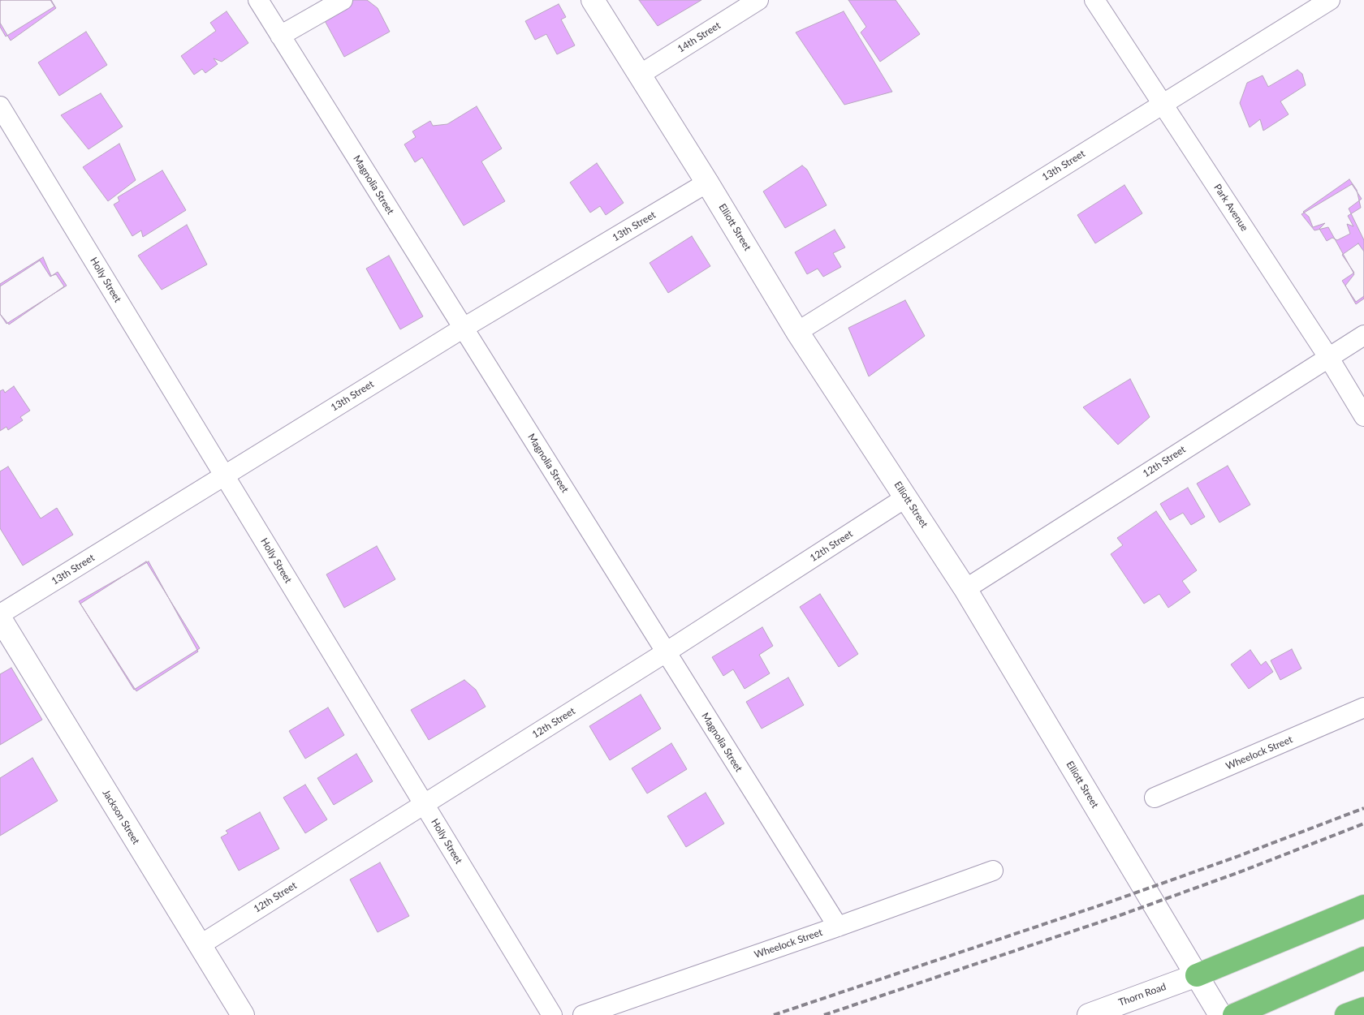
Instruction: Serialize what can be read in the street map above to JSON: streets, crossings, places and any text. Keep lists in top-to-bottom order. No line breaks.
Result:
{"streets":{"main road":["Elliott Street","Jackson Street","Thorn Road"],"street":["14th Street","13th Street","Magnolia Street","Park Avenue","Holly Street","12th Street","Wheelock Street"]},"crossings":[["14th Street","Elliott Street"],["13th Street","Magnolia Street"],["13th Street","Park Avenue"],["13th Street","Elliott Street"],["13th Street","Holly Street"],["Magnolia Street","12th Street"],["Magnolia Street","Wheelock Street"],["Park Avenue","12th Street"],["Elliott Street","12th Street"],["Elliott Street","Thorn Road"],["Holly Street","12th Street"],["12th Street","Jackson Street"]]}
